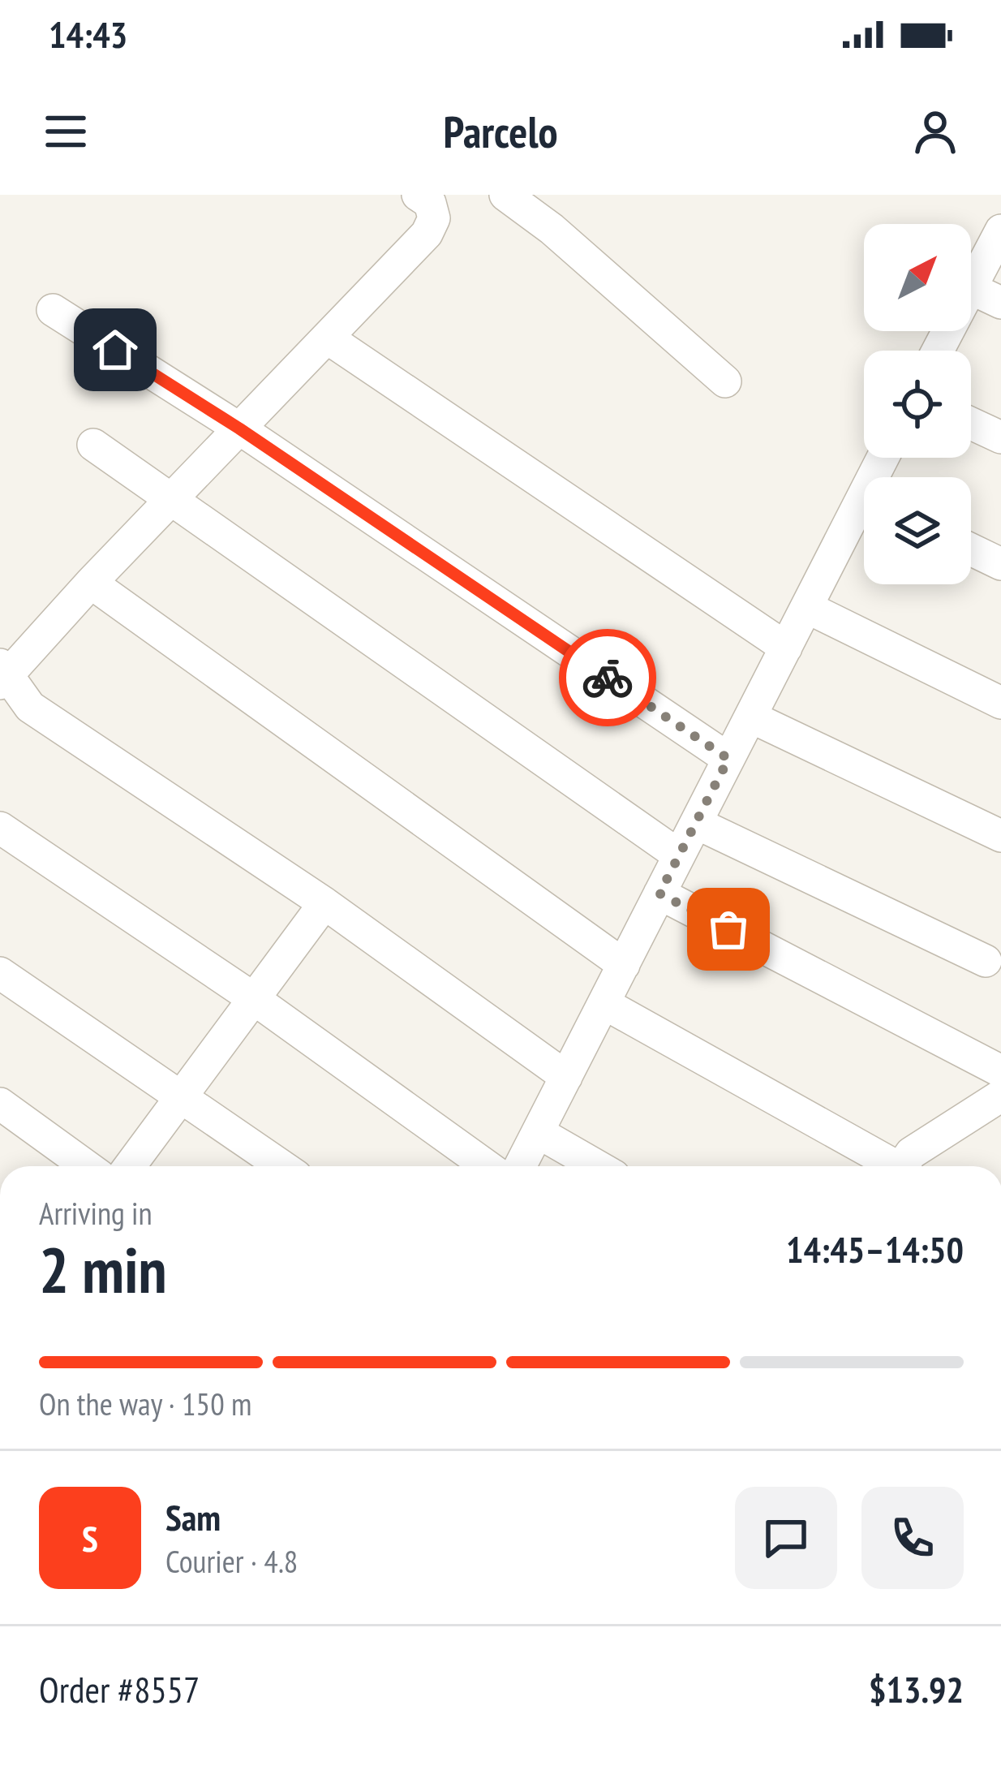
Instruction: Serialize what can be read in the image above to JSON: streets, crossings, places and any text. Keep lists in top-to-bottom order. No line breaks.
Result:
{"north":"top right","page":{"status":"14:43","header":"Parcelo","heading":["2 min","Arriving in","14:45–14:50"],"panel":["Sam","Courier · 4.8","Order #8557","$13.92"],"bar":"On the way · 150 m","round":"S"}}
